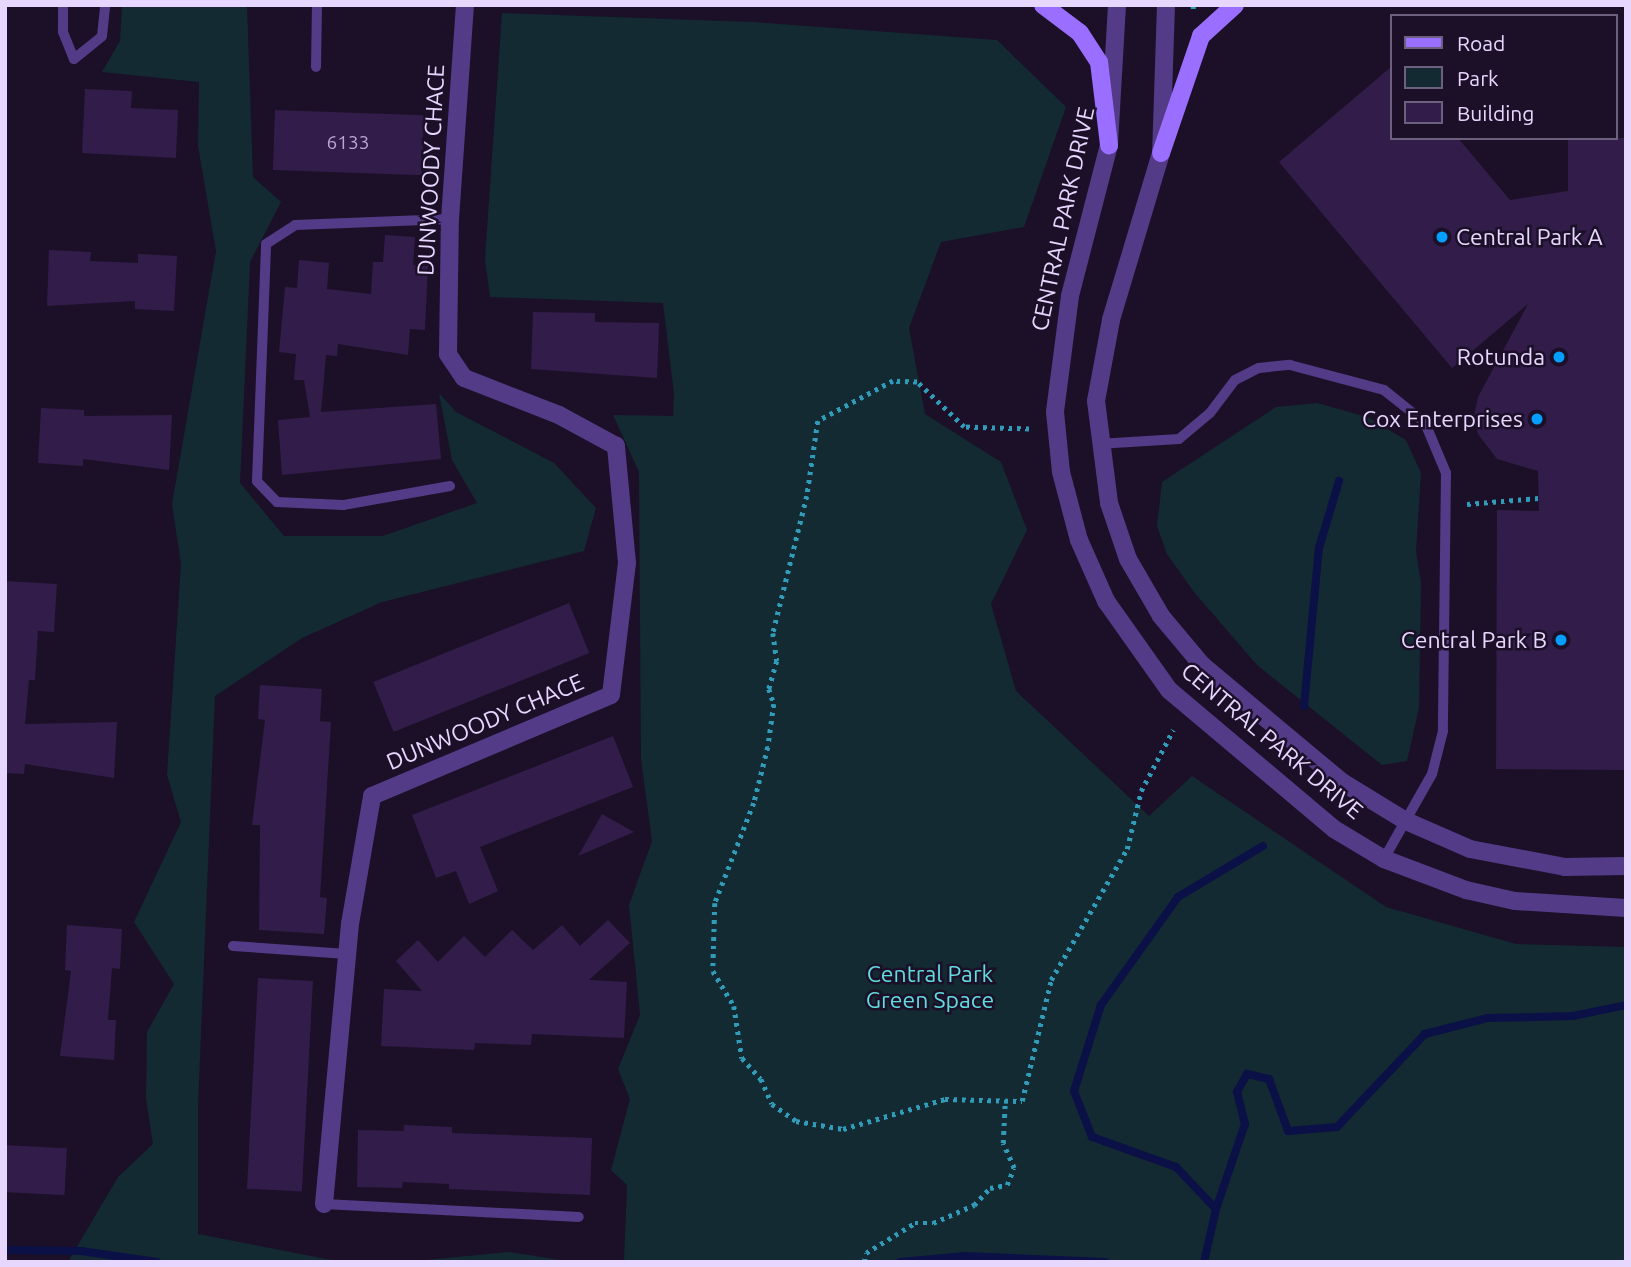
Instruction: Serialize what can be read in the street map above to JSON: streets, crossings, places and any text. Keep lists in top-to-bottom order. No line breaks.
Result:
{"streets":{"street":["DUNWOODY CHACE","CENTRAL PARK DRIVE"]},"parks":["Central Park Green Space"],"places":["Central Park A","Rotunda","Cox Enterprises","Central Park B"],"house_numbers":["6133"],"legend":["Road","Park","Building"]}
